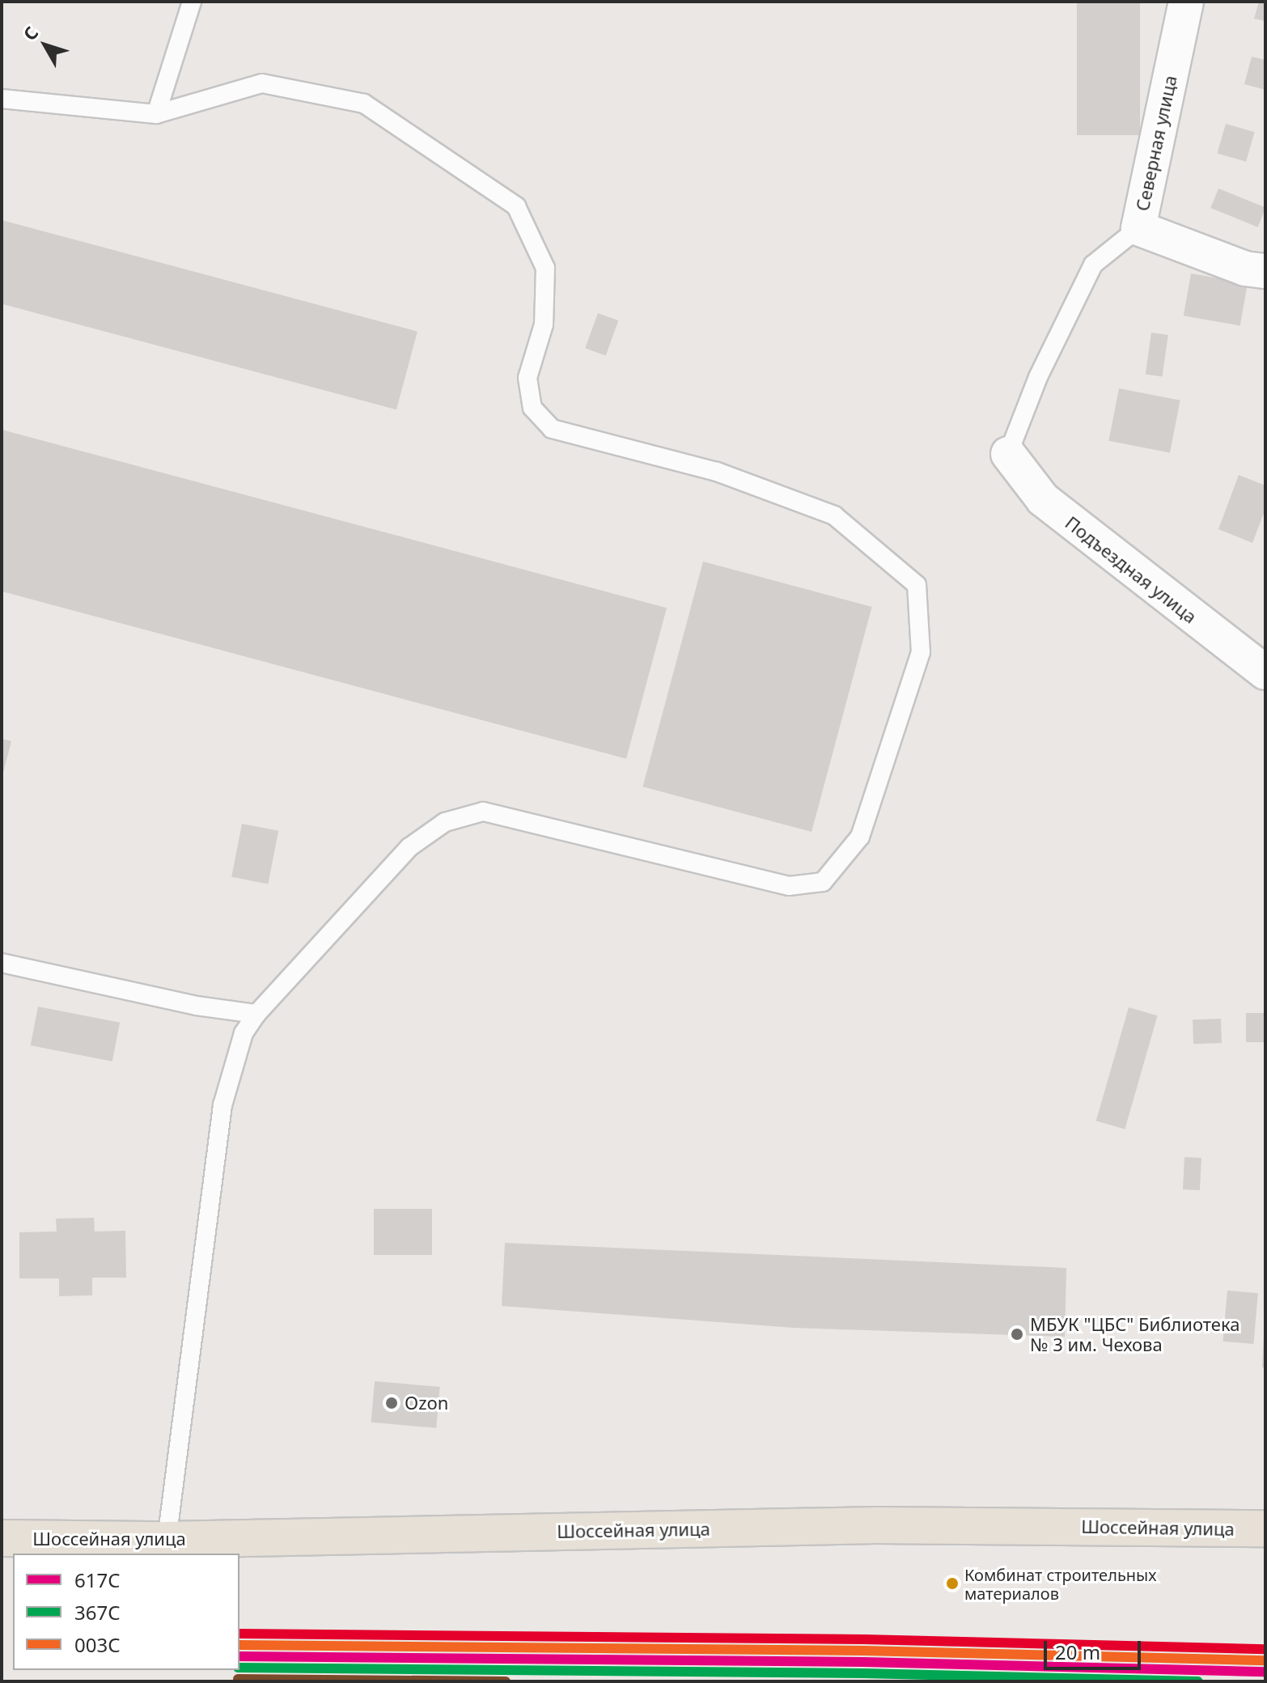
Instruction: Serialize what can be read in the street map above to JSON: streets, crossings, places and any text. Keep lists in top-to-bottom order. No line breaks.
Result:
{"streets":{"main road":["Шоссейная улица"],"street":["Северная улица","Подъездная улица"]},"places":["МБУК \"ЦБС\" Библиотека № 3 им. Чехова","Ozon","Комбинат строительных материалов"],"lines":["transit line 003С","transit line 617C","transit line 367С"],"legend":["617C","367С","003С"],"scale_bar":"20 m","north":"top left"}
